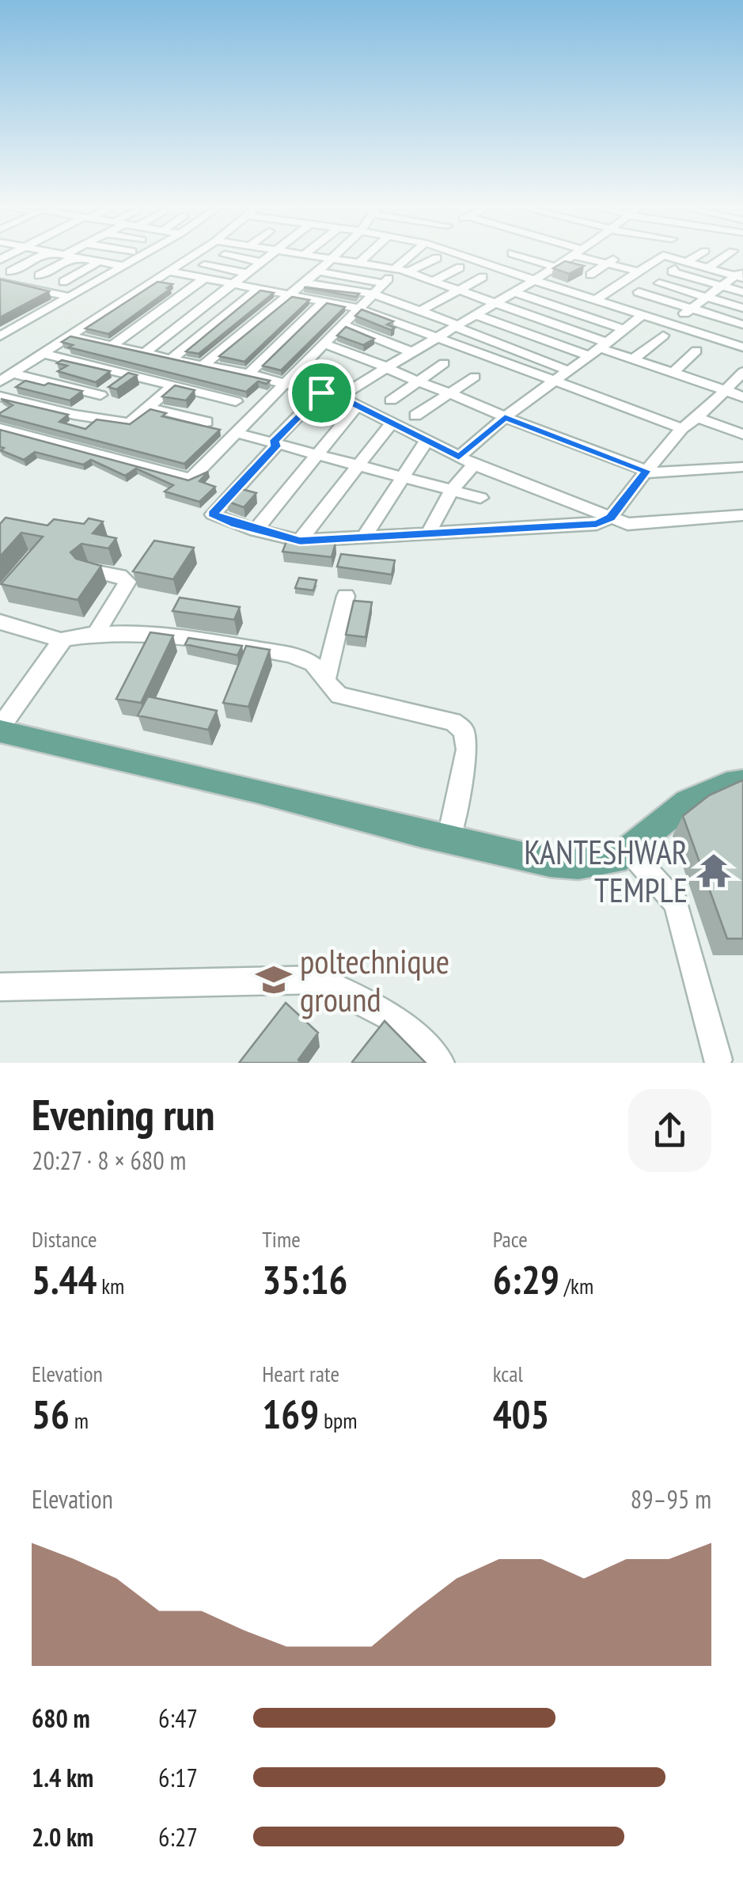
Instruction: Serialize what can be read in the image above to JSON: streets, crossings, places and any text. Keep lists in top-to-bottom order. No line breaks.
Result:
{"places":{"temple":["KANTESHWAR TEMPLE"],"school or university":["poltechnique ground"]},"page":{"heading":["Evening run","20:27 · 8 × 680 m"],"stats":[["Distance","5.44 km"],["Time","35:16"],["Pace","6:29 /km"],["Elevation","56 m"],["Heart rate","169 bpm"],["kcal","405"]],"chart":["Elevation","89–95 m"],"list":[{"name":"680 m","note":"6:47"},{"name":"1.4 km","note":"6:17"},{"name":"2.0 km","note":"6:27"}]}}
